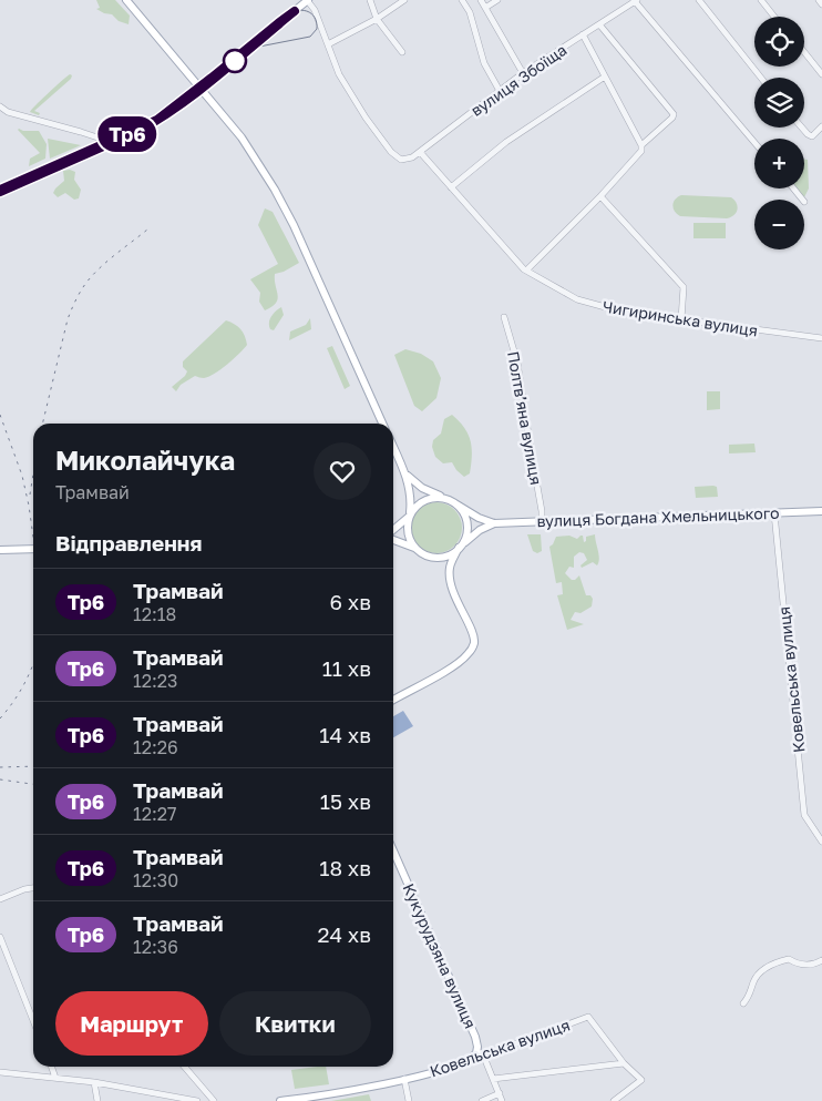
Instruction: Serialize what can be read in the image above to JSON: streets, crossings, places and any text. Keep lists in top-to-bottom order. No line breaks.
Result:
{"streets":{"main road":["вулиця Богдана Хмельницького","Ковельська вулиця","Кукурудзяна вулиця"],"street":["вулиця Збоїща","Чигиринська вулиця","Полтвʼяна вулиця"]},"crossings":[["вулиця Збоїща","Чигиринська вулиця"],["Полтвʼяна вулиця","вулиця Богдана Хмельницького"],["вулиця Богдана Хмельницького","Ковельська вулиця"],["Ковельська вулиця","Кукурудзяна вулиця"]],"lines":["tram line Тр6"],"page":{"on_map":"Тр6","map_buttons":["+","−"],"heading":[["Миколайчука","Трамвай"],"Відправлення"],"list":[{"mark":"Тр6","name":"Трамвай","note":"12:18","value":"6 хв"},{"mark":"Тр6","name":"Трамвай","note":"12:23","value":"11 хв"},{"mark":"Тр6","name":"Трамвай","note":"12:26","value":"14 хв"},{"mark":"Тр6","name":"Трамвай","note":"12:27","value":"15 хв"},{"mark":"Тр6","name":"Трамвай","note":"12:30","value":"18 хв"},{"mark":"Тр6","name":"Трамвай","note":"12:36","value":"24 хв"}],"buttons":["Маршрут","Квитки"]}}
